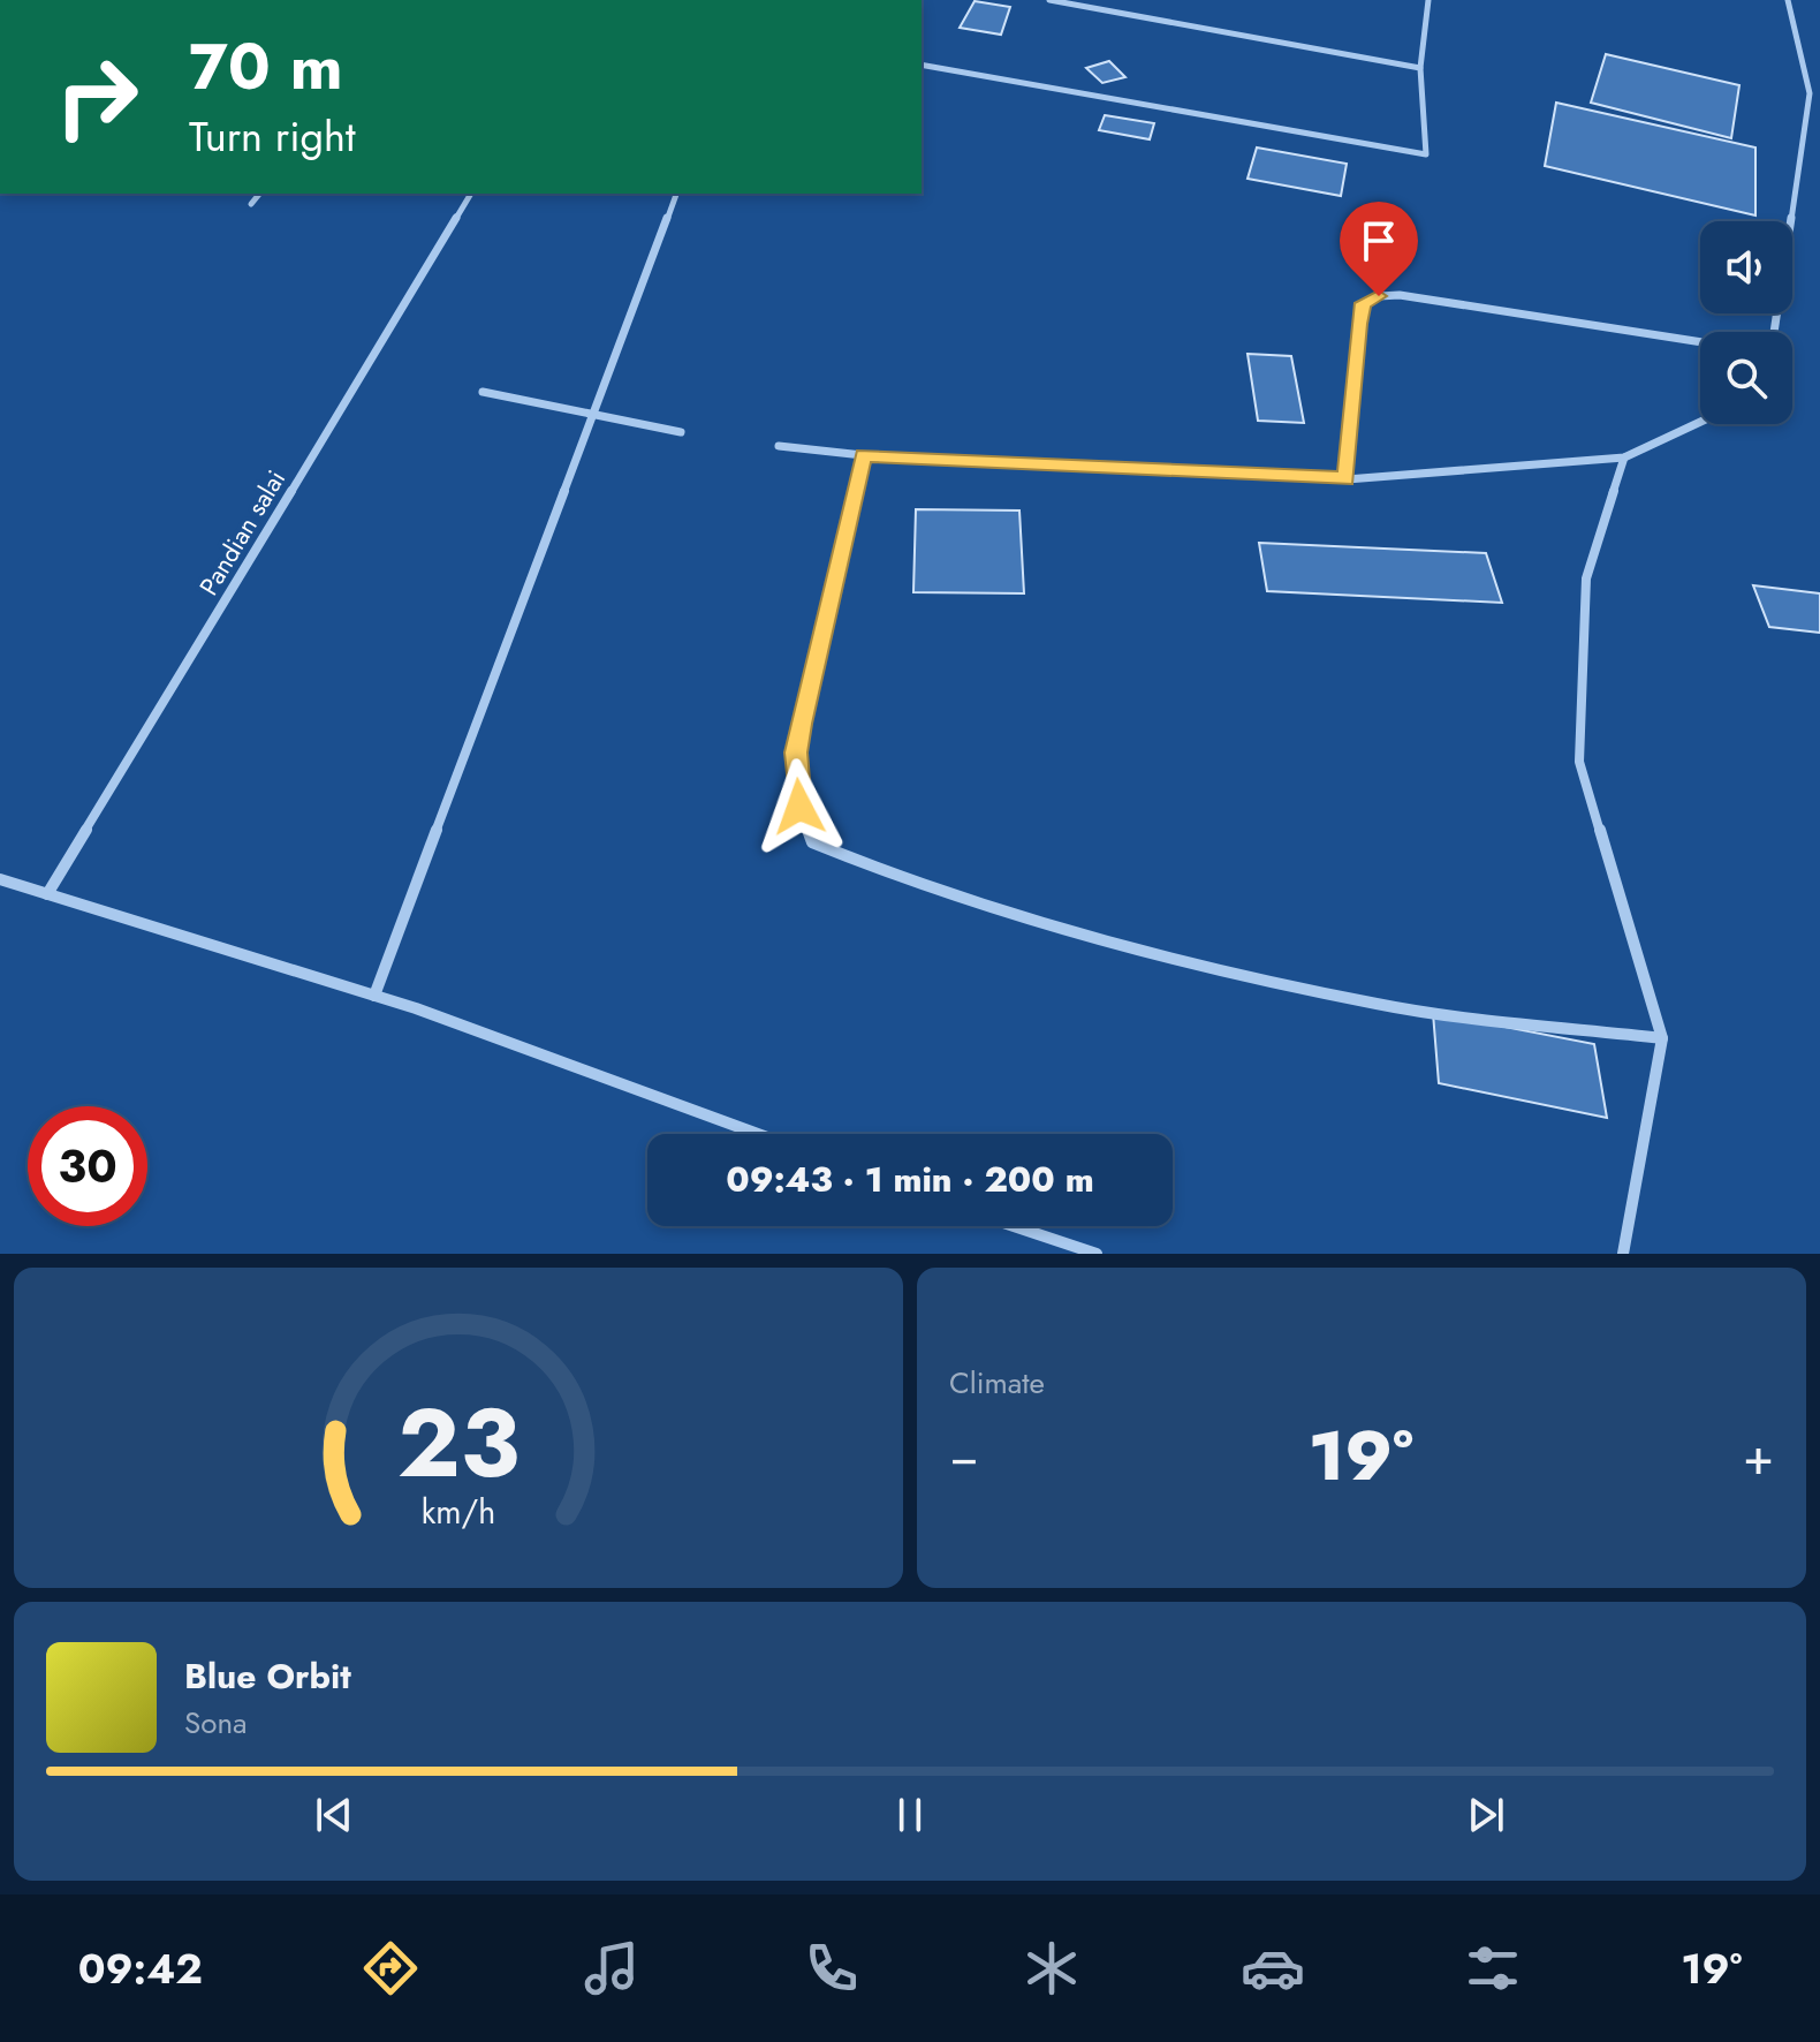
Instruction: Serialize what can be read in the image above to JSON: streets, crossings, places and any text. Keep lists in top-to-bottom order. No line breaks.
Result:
{"streets":{"street":["Pandian salai"]},"page":{"turn":["70 m","Turn right"],"limit":"30","trip":"09:43 · 1 min · 200 m","tile":"Climate","heat":["−","19°","+"],"song":["Blue Orbit","Sona"],"tabs":["09:42","19°"],"gauge":["23","km/h"]}}
